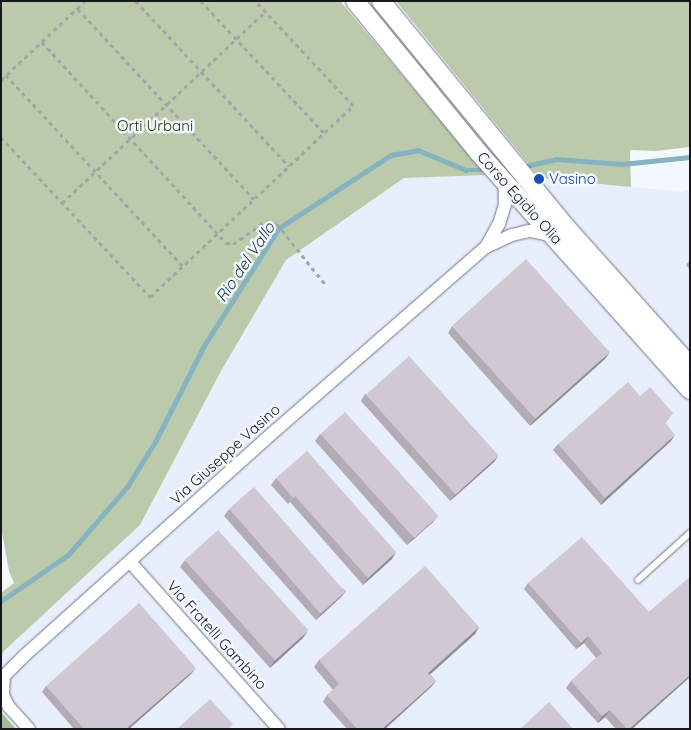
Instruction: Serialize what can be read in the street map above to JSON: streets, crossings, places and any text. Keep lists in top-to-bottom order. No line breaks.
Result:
{"streets":{"street":["Corso Egidio Olia","Via Giuseppe Vasino","Via Fratelli Gambino"]},"crossings":[["Corso Egidio Olia","Via Giuseppe Vasino"],["Via Giuseppe Vasino","Via Fratelli Gambino"]],"water":["Rio del Vallo"],"parks":["Orti Urbani"],"places":["Vasino"]}
